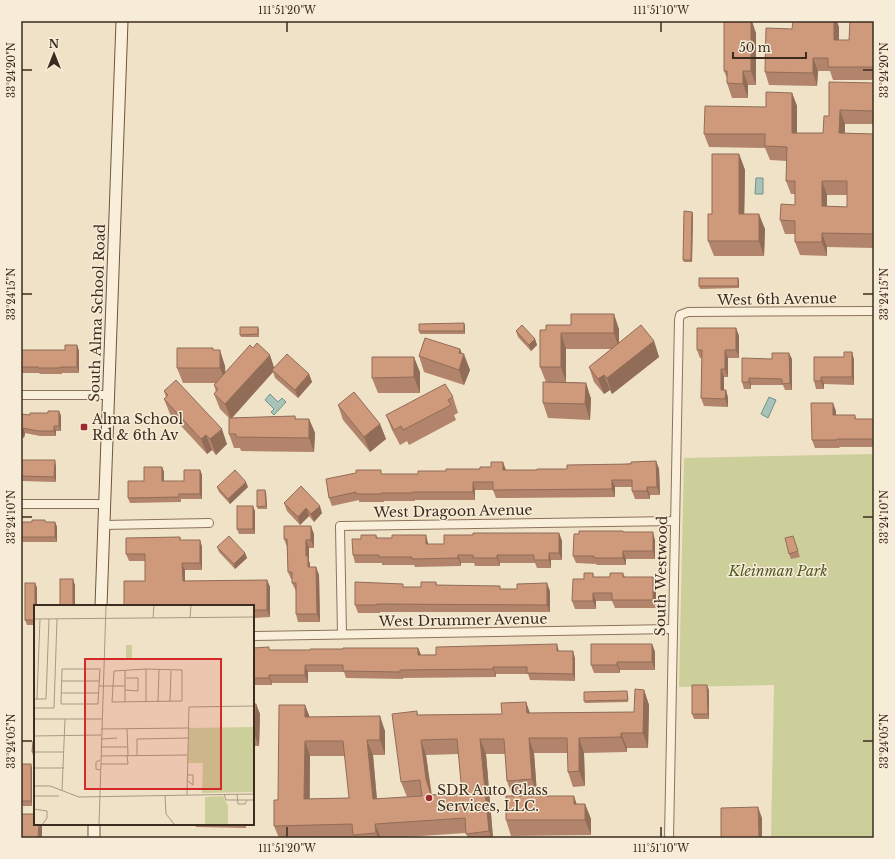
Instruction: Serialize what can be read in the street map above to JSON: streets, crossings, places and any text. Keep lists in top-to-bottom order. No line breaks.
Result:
{"streets":{"main road":["South Alma School Road"],"street":["West 6th Avenue","West Dragoon Avenue","South Westwood","West Drummer Avenue"]},"crossings":[["West 6th Avenue","South Westwood"],["West Dragoon Avenue","South Westwood"],["West Dragoon Avenue","West Drummer Avenue"],["South Westwood","West Drummer Avenue"]],"parks":["Kleinman Park"],"places":{"transit":["Alma School Rd & 6th Av"],"other":["SDR Auto Glass Services, LLC."]},"scale_bar":"50 m","north":"top","coordinates":["111°51'20\"W","111°51'10\"W","33°24'20\"N","33°24'15\"N","33°24'10\"N","33°24'05\"N"]}
